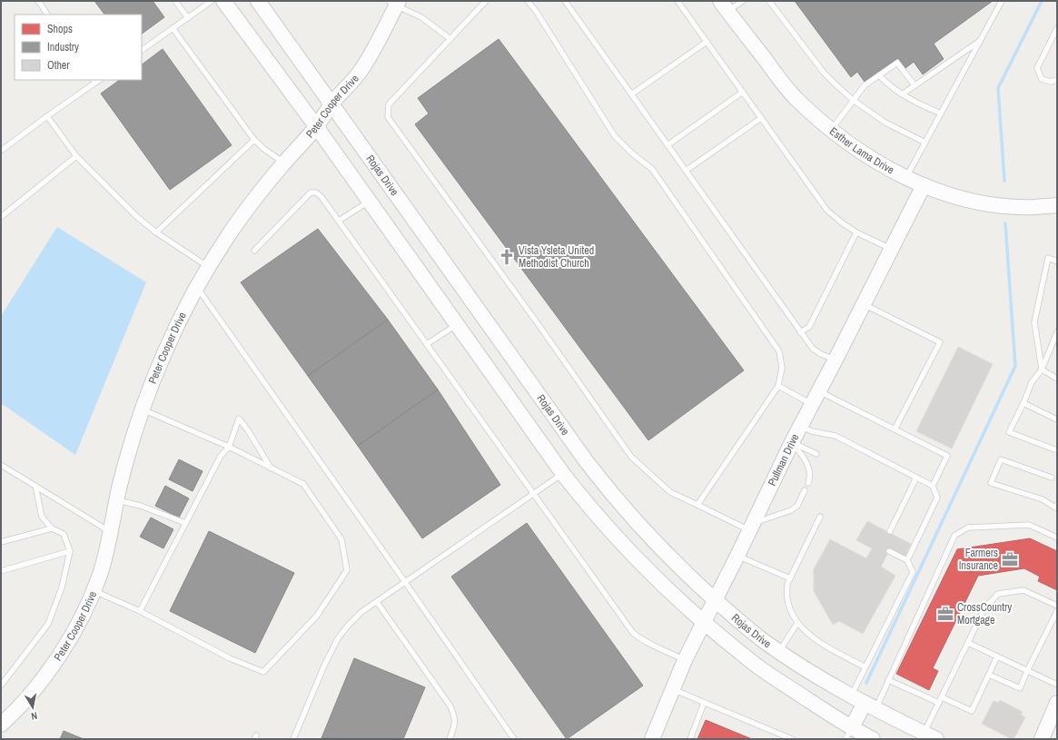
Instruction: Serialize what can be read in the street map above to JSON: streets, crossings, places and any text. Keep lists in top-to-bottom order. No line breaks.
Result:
{"streets":{"main road":["Peter Cooper Drive","Esther Lama Drive","Rojas Drive","Pullman Drive"]},"crossings":[["Peter Cooper Drive","Rojas Drive"],["Esther Lama Drive","Pullman Drive"],["Rojas Drive","Pullman Drive"]],"places":{"church":["Vista Ysleta United Methodist Church"],"office":["Farmers Insurance","CrossCountry Mortgage"]},"legend":["Shops","Industry","Other"],"north":"bottom"}
